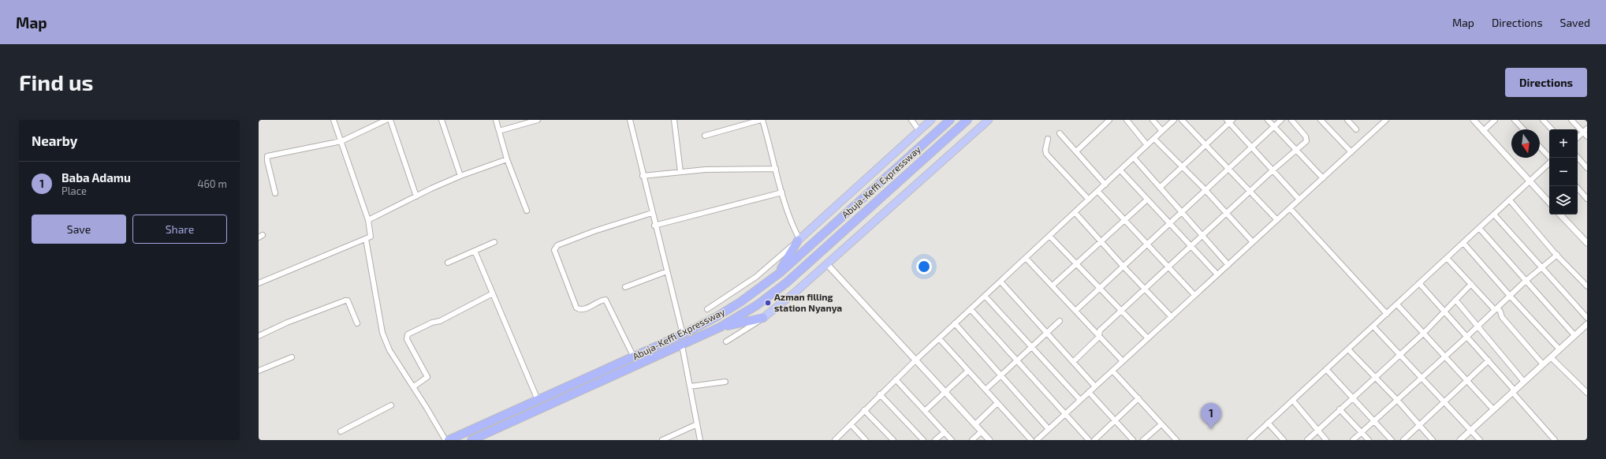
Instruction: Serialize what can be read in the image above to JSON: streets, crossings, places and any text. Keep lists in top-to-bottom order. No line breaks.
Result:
{"streets":{"highway":["Abuja-Keffi Expressway"]},"places":["Azman filling station Nyanya"],"north":"bottom","page":{"header":"Map","nav":["Map","Directions","Saved"],"buttons":["Directions",["Save","Share"]],"title":"Find us","heading":"Nearby","map_buttons":["+","−"],"list":[{"mark":"1","name":"Baba Adamu","note":"Place","value":"460 m"}],"pins":"1"}}
